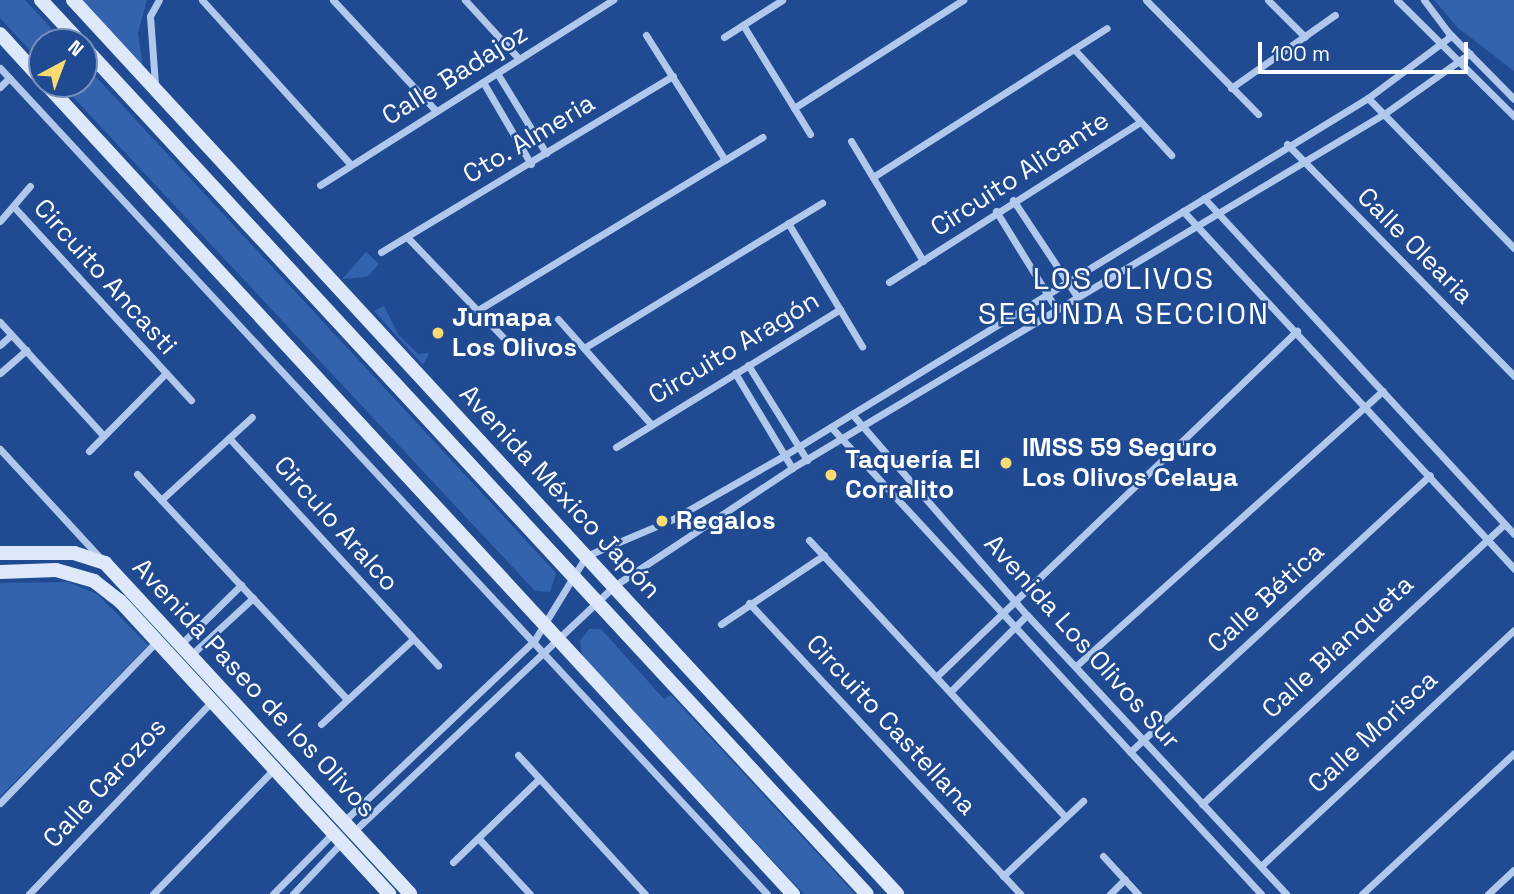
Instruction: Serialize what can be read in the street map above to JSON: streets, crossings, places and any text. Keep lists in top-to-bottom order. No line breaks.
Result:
{"streets":{"street":["Calle Badajoz","Cto. Almeria","Circuito Alicante","Calle Olearia","Circuito Ancasti","Circuito Aragón","Avenida México Japón","Circulo Aralco","Calle Bética","Avenida Los Olivos Sur","Calle Blanqueta","Avenida Paseo de los Olivos","Circuito Castellana","Calle Morisca","Calle Carozos"]},"crossings":[["Calle Bética","Avenida Los Olivos Sur"],["Avenida Los Olivos Sur","Calle Blanqueta"],["Avenida Los Olivos Sur","Calle Morisca"],["Avenida Paseo de los Olivos","Calle Carozos"]],"districts":["LOS OLIVOS SEGUNDA SECCION"],"places":["Jumapa Los Olivos","IMSS 59 Seguro Los Olivos Celaya","Taquería El Corralito","Regalos"],"scale_bar":"100 m","north":"top right"}
